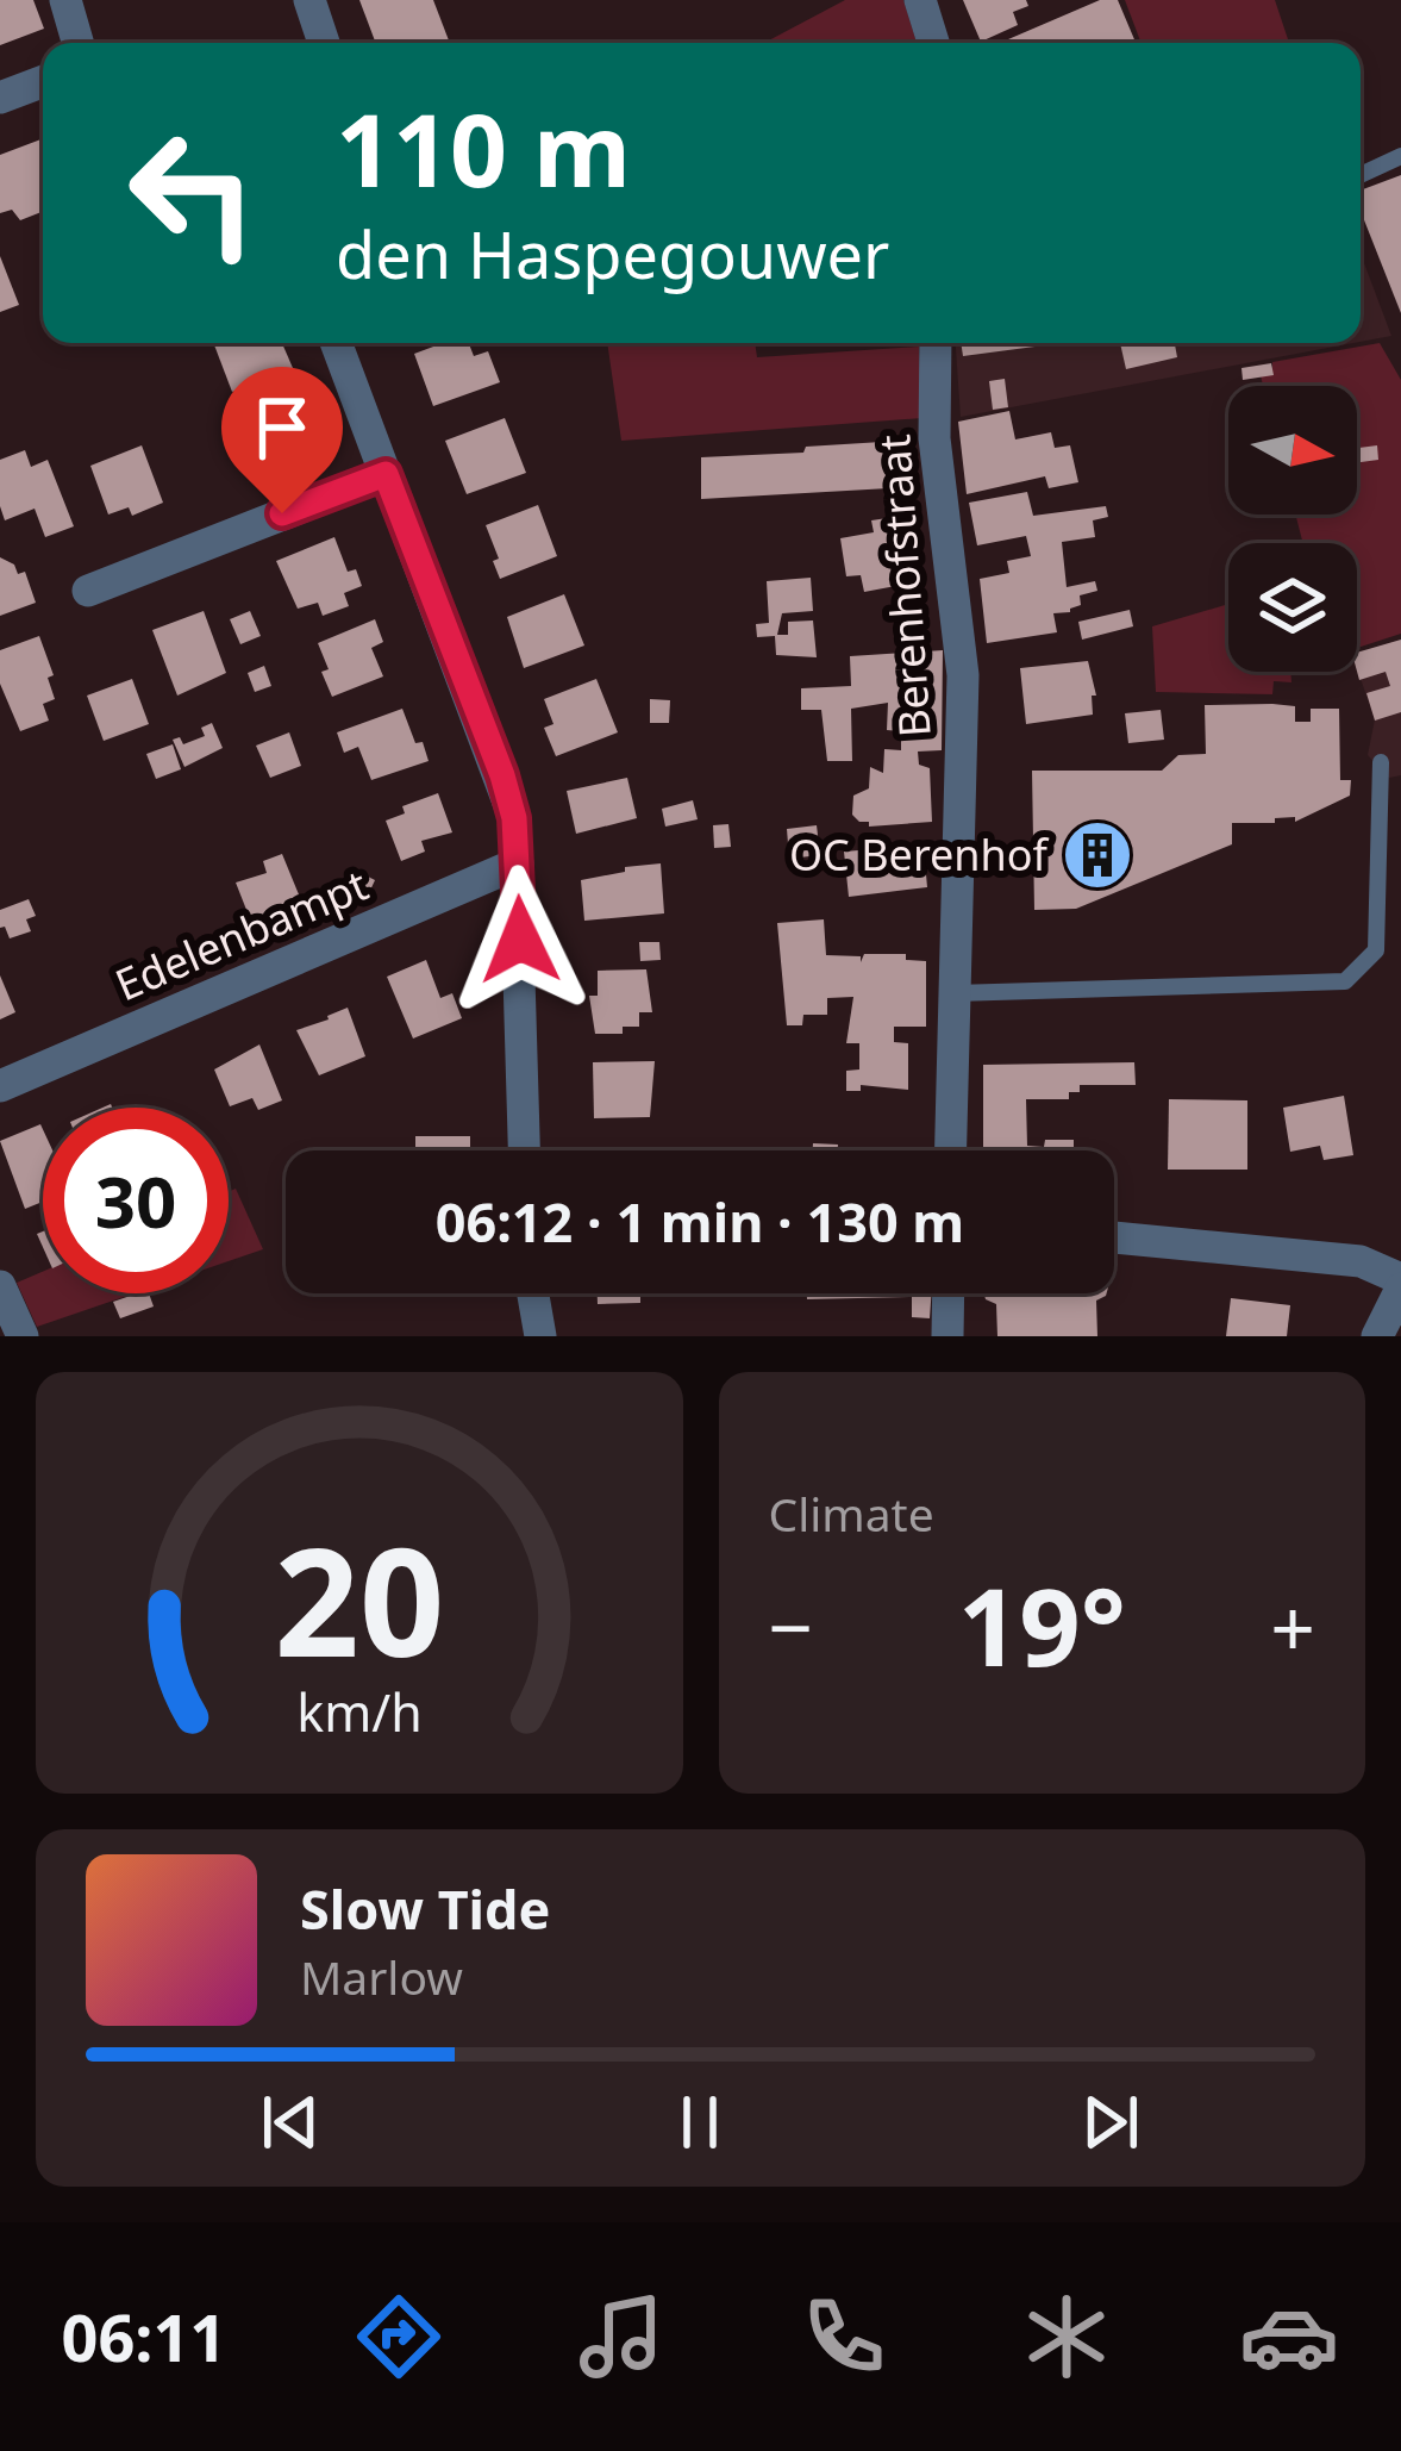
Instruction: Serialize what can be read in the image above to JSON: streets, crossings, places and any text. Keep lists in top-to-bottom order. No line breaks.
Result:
{"streets":{"street":["Berenhofstraat","Edelenbampt"]},"places":{"building":["OC Berenhof"]},"north":"right","page":{"turn":["110 m","den Haspegouwer"],"limit":"30","trip":"06:12 · 1 min · 130 m","tile":"Climate","heat":["−","19°","+"],"song":["Slow Tide","Marlow"],"tabs":"06:11","gauge":["20","km/h"]}}
